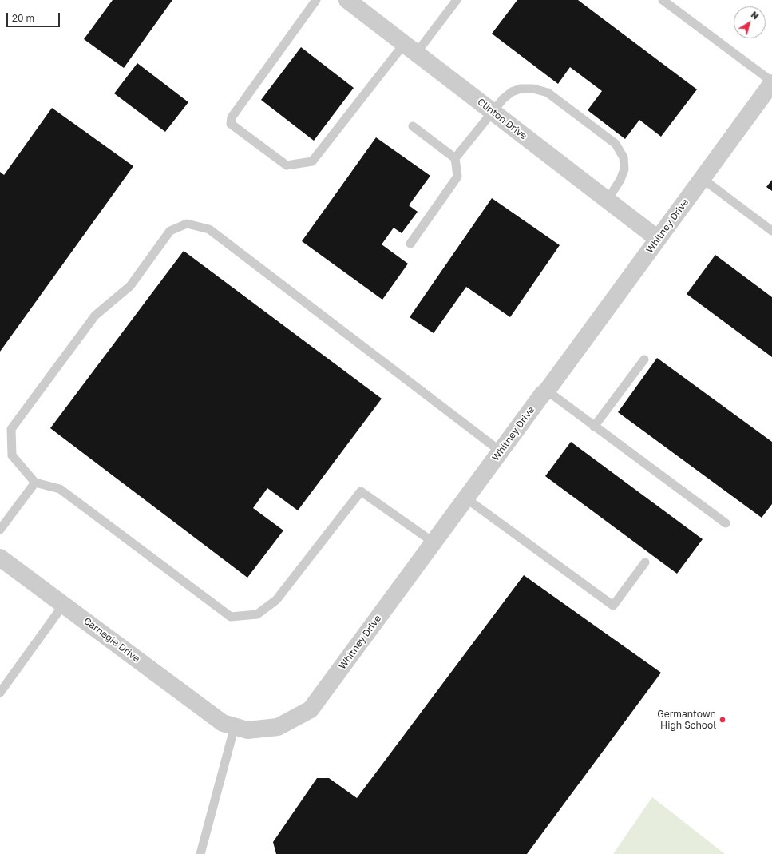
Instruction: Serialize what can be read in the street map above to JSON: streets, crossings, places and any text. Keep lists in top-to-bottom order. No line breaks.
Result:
{"streets":{"street":["Clinton Drive","Whitney Drive","Carnegie Drive"]},"crossings":[["Clinton Drive","Whitney Drive"],["Whitney Drive","Carnegie Drive"]],"places":["Germantown High School"],"scale_bar":"20 m","north":"top right"}
